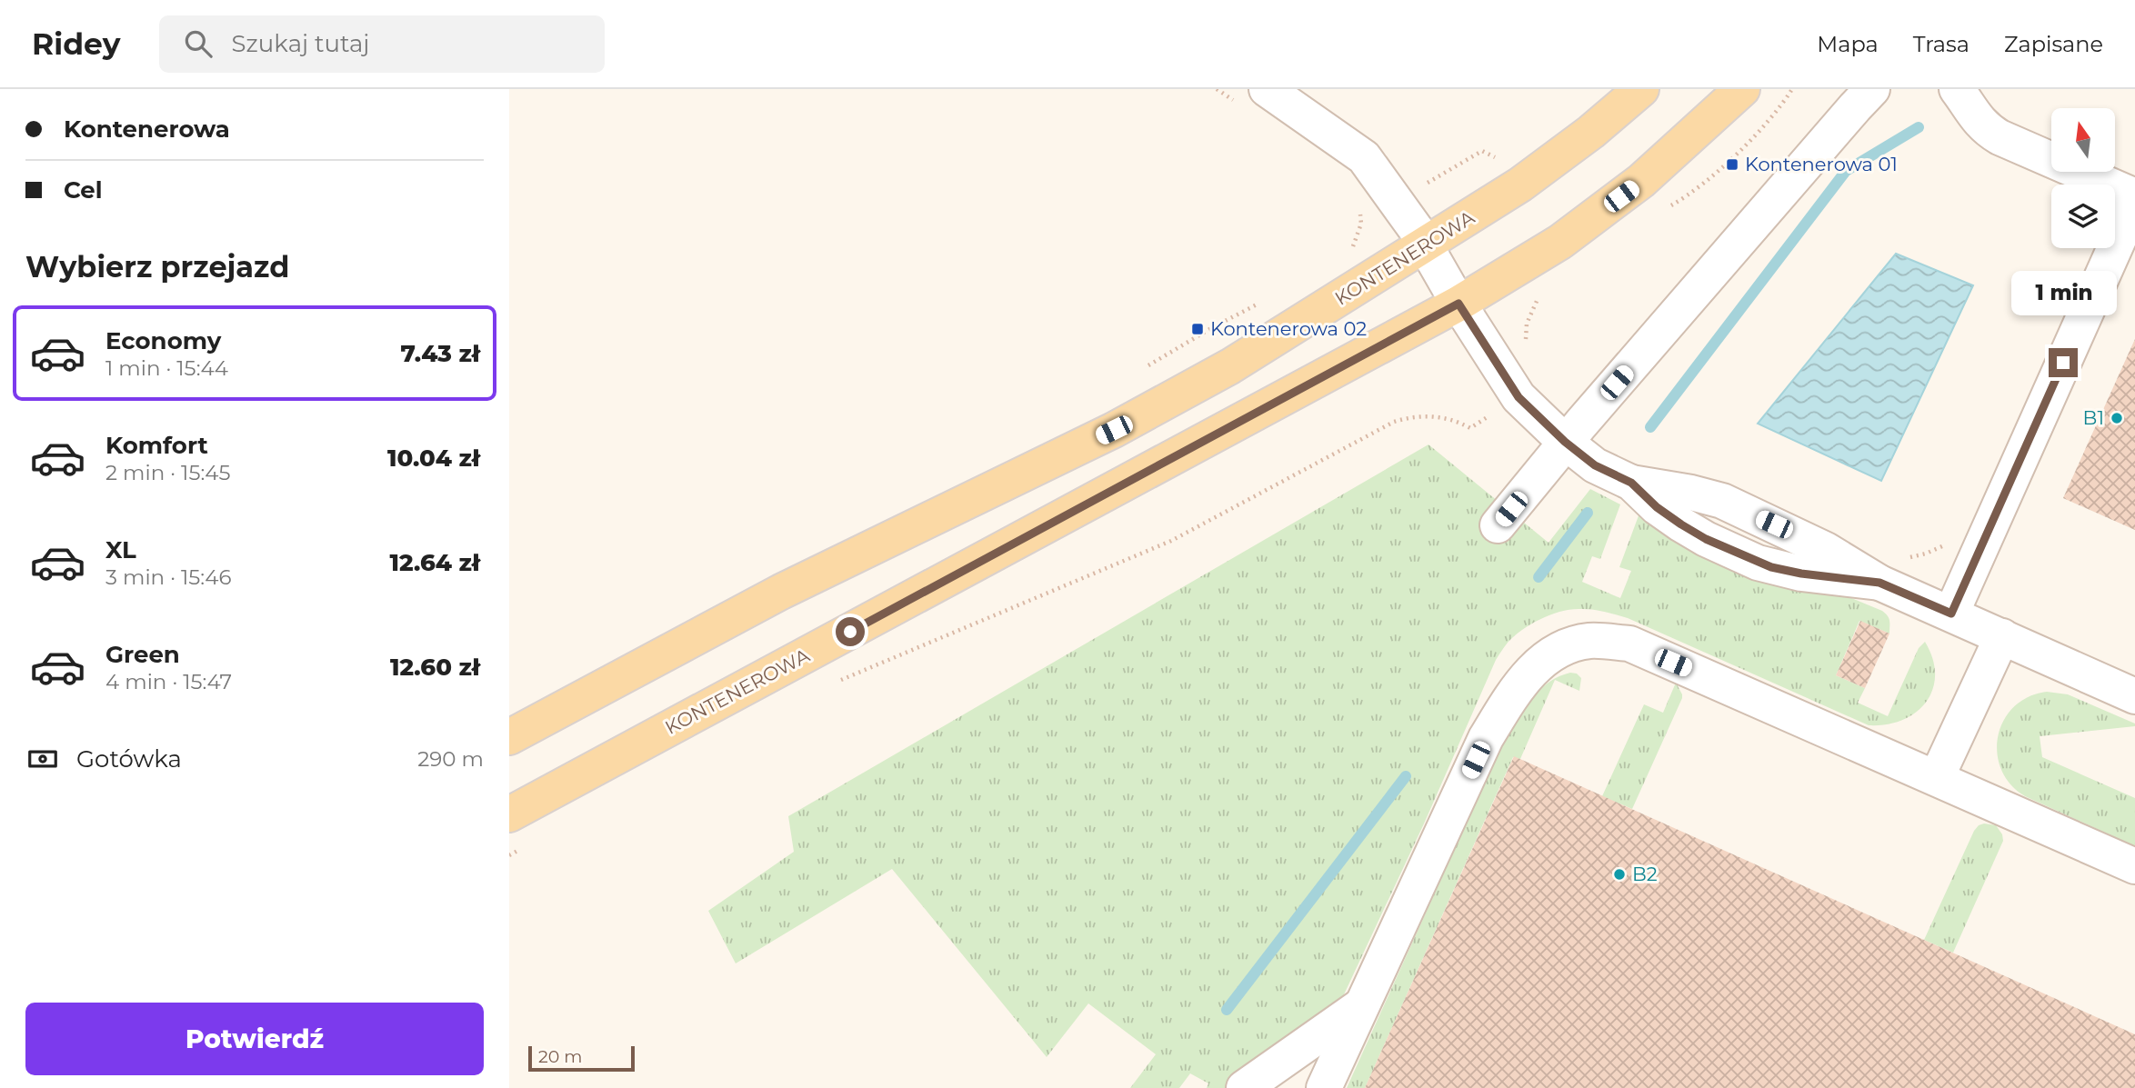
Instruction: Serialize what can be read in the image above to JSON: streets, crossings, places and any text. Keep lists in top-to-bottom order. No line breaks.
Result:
{"streets":{"main road":["KONTENEROWA"]},"places":{"transit":["Kontenerowa 01","Kontenerowa 02"],"other":["B1","B2"]},"scale_bar":"20 m","north":"top","page":{"header":"Ridey","search":"Szukaj tutaj","nav":["Mapa","Trasa","Zapisane"],"banner":["Kontenerowa","Cel"],"heading":"Wybierz przejazd","bubble":"1 min","list":[{"name":"Economy","note":"1 min · 15:44","value":"7.43 zł"},{"name":"Komfort","note":"2 min · 15:45","value":"10.04 zł"},{"name":"XL","note":"3 min · 15:46","value":"12.64 zł"},{"name":"Green","note":"4 min · 15:47","value":"12.60 zł"}],"pay":["Gotówka","290 m"],"buttons":"Potwierdź","scale":"20 m"}}
